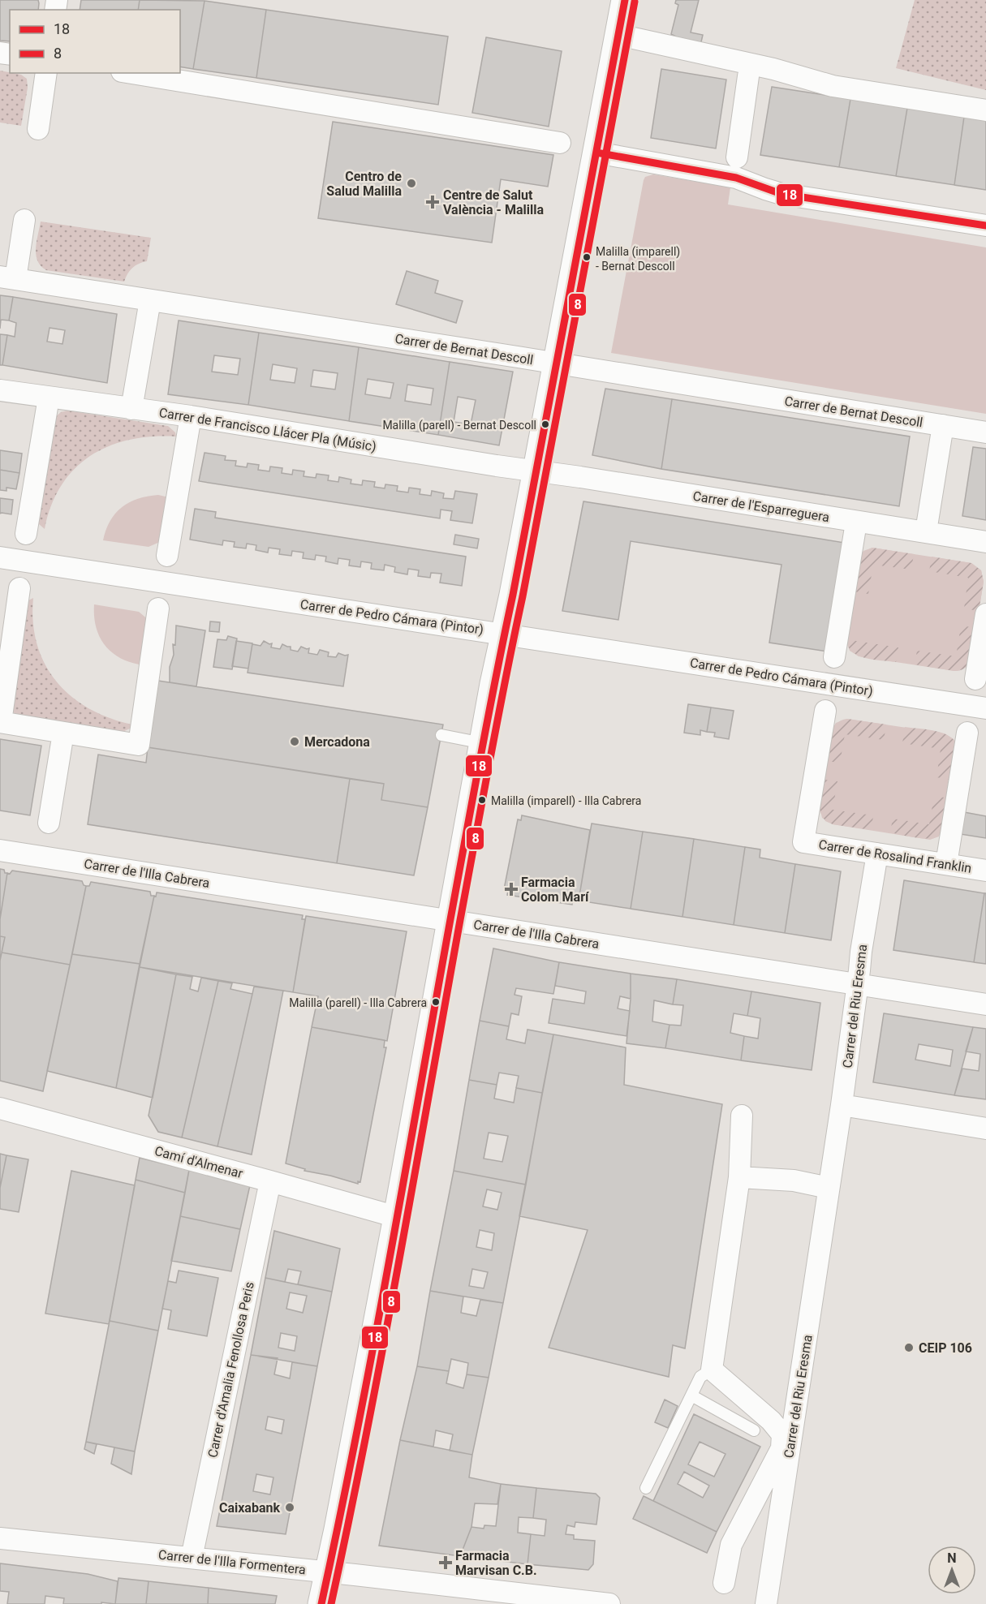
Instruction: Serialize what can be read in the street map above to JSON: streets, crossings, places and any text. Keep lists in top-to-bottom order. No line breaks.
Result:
{"streets":{"street":["Carrer de Bernat Descoll","Carrer de Francisco Llácer Pla (Músic)","Carrer de l'Esparreguera","Carrer de Pedro Cámara (Pintor)","Carrer de Rosalind Franklin","Carrer de l'Illa Cabrera","Carrer del Riu Eresma","Camí d'Almenar","Carrer d'Amalia Fenollosa Peris","Carrer de l'Illa Formentera"]},"crossings":[["Carrer de Francisco Llácer Pla (Músic)","Carrer de l'Esparreguera"],["Carrer de Rosalind Franklin","Carrer del Riu Eresma"],["Carrer de l'Illa Cabrera","Carrer del Riu Eresma"],["Camí d'Almenar","Carrer d'Amalia Fenollosa Peris"],["Carrer d'Amalia Fenollosa Peris","Carrer de l'Illa Formentera"]],"places":{"other":["Centro de Salud Malilla","Malilla (imparell) - Bernat Descoll","Malilla (parell) - Bernat Descoll","Mercadona","Malilla (imparell) - Illa Cabrera","Malilla (parell) - Illa Cabrera","CEIP 106","Caixabank"],"health":["Centre de Salut València - Malilla","Farmacia Colom Marí","Farmacia Marvisan C.B."]},"lines":["transit line 18","transit line 8"],"legend":["18","8"],"north":"top"}
